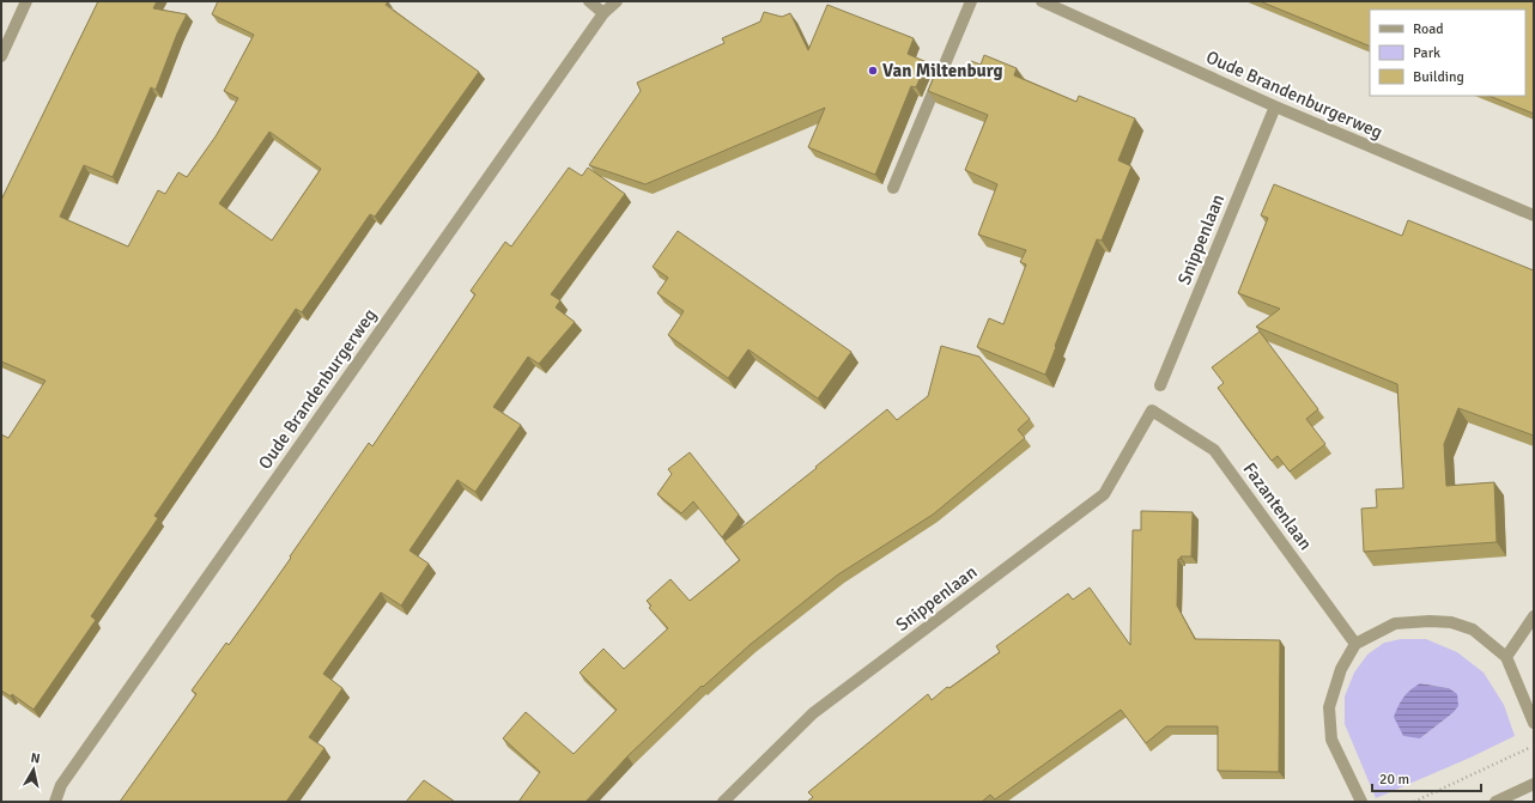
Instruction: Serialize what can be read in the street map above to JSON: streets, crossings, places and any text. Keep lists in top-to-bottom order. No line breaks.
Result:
{"streets":{"street":["Oude Brandenburgerweg","Snippenlaan","Fazantenlaan"]},"crossings":[["Oude Brandenburgerweg","Snippenlaan"],["Snippenlaan","Fazantenlaan"]],"places":["Van Miltenburg"],"legend":["Road","Park","Building"],"scale_bar":"20 m","north":"top"}
